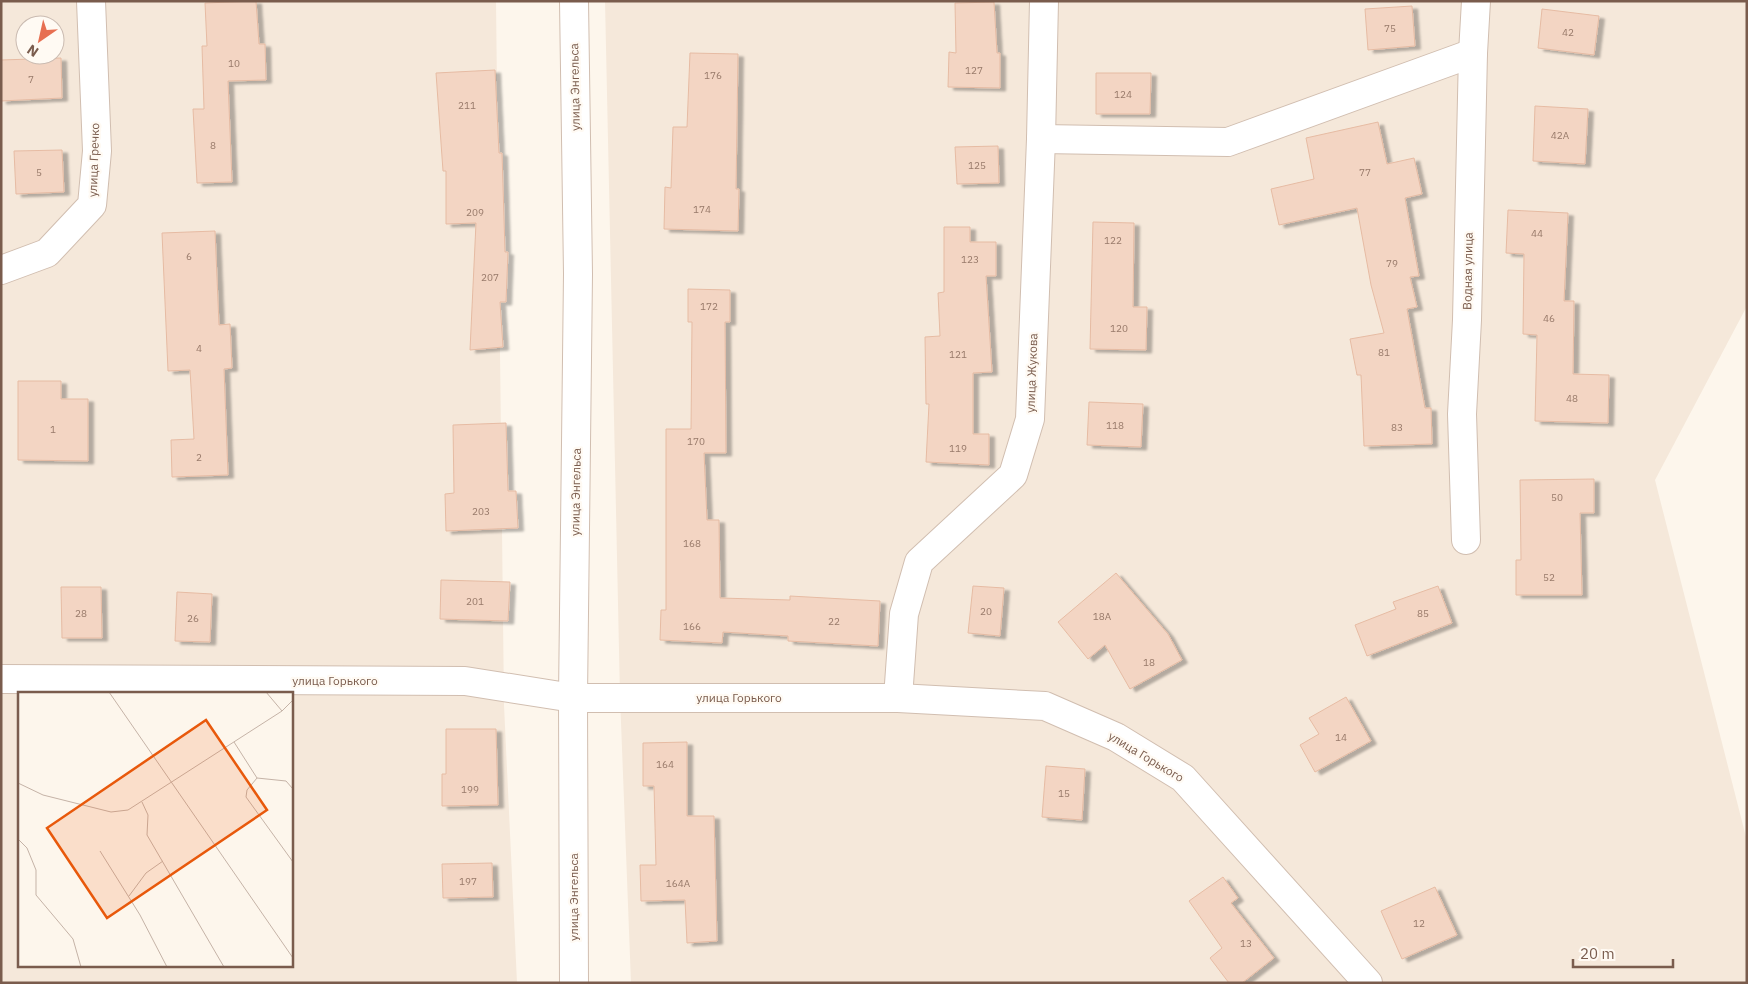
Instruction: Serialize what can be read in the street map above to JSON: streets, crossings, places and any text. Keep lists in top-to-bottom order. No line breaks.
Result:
{"streets":{"street":["улица Энгельса","улица Гречко","Водная улица","улица Жукова","улица Горького"]},"crossings":[["улица Энгельса","улица Горького"],["улица Жукова","улица Горького"]],"house_numbers":["75","42","10","127","176","7","124","211","42А","8","125","5","77","174","209","44","122","6","123","79","207","172","46","120","4","81","121","48","118","83","1","170","119","2","50","203","168","52","201","20","28","85","18А","26","22","166","18","14","164","199","15","197","164А","12","13"],"scale_bar":"20 m","north":"bottom left"}
